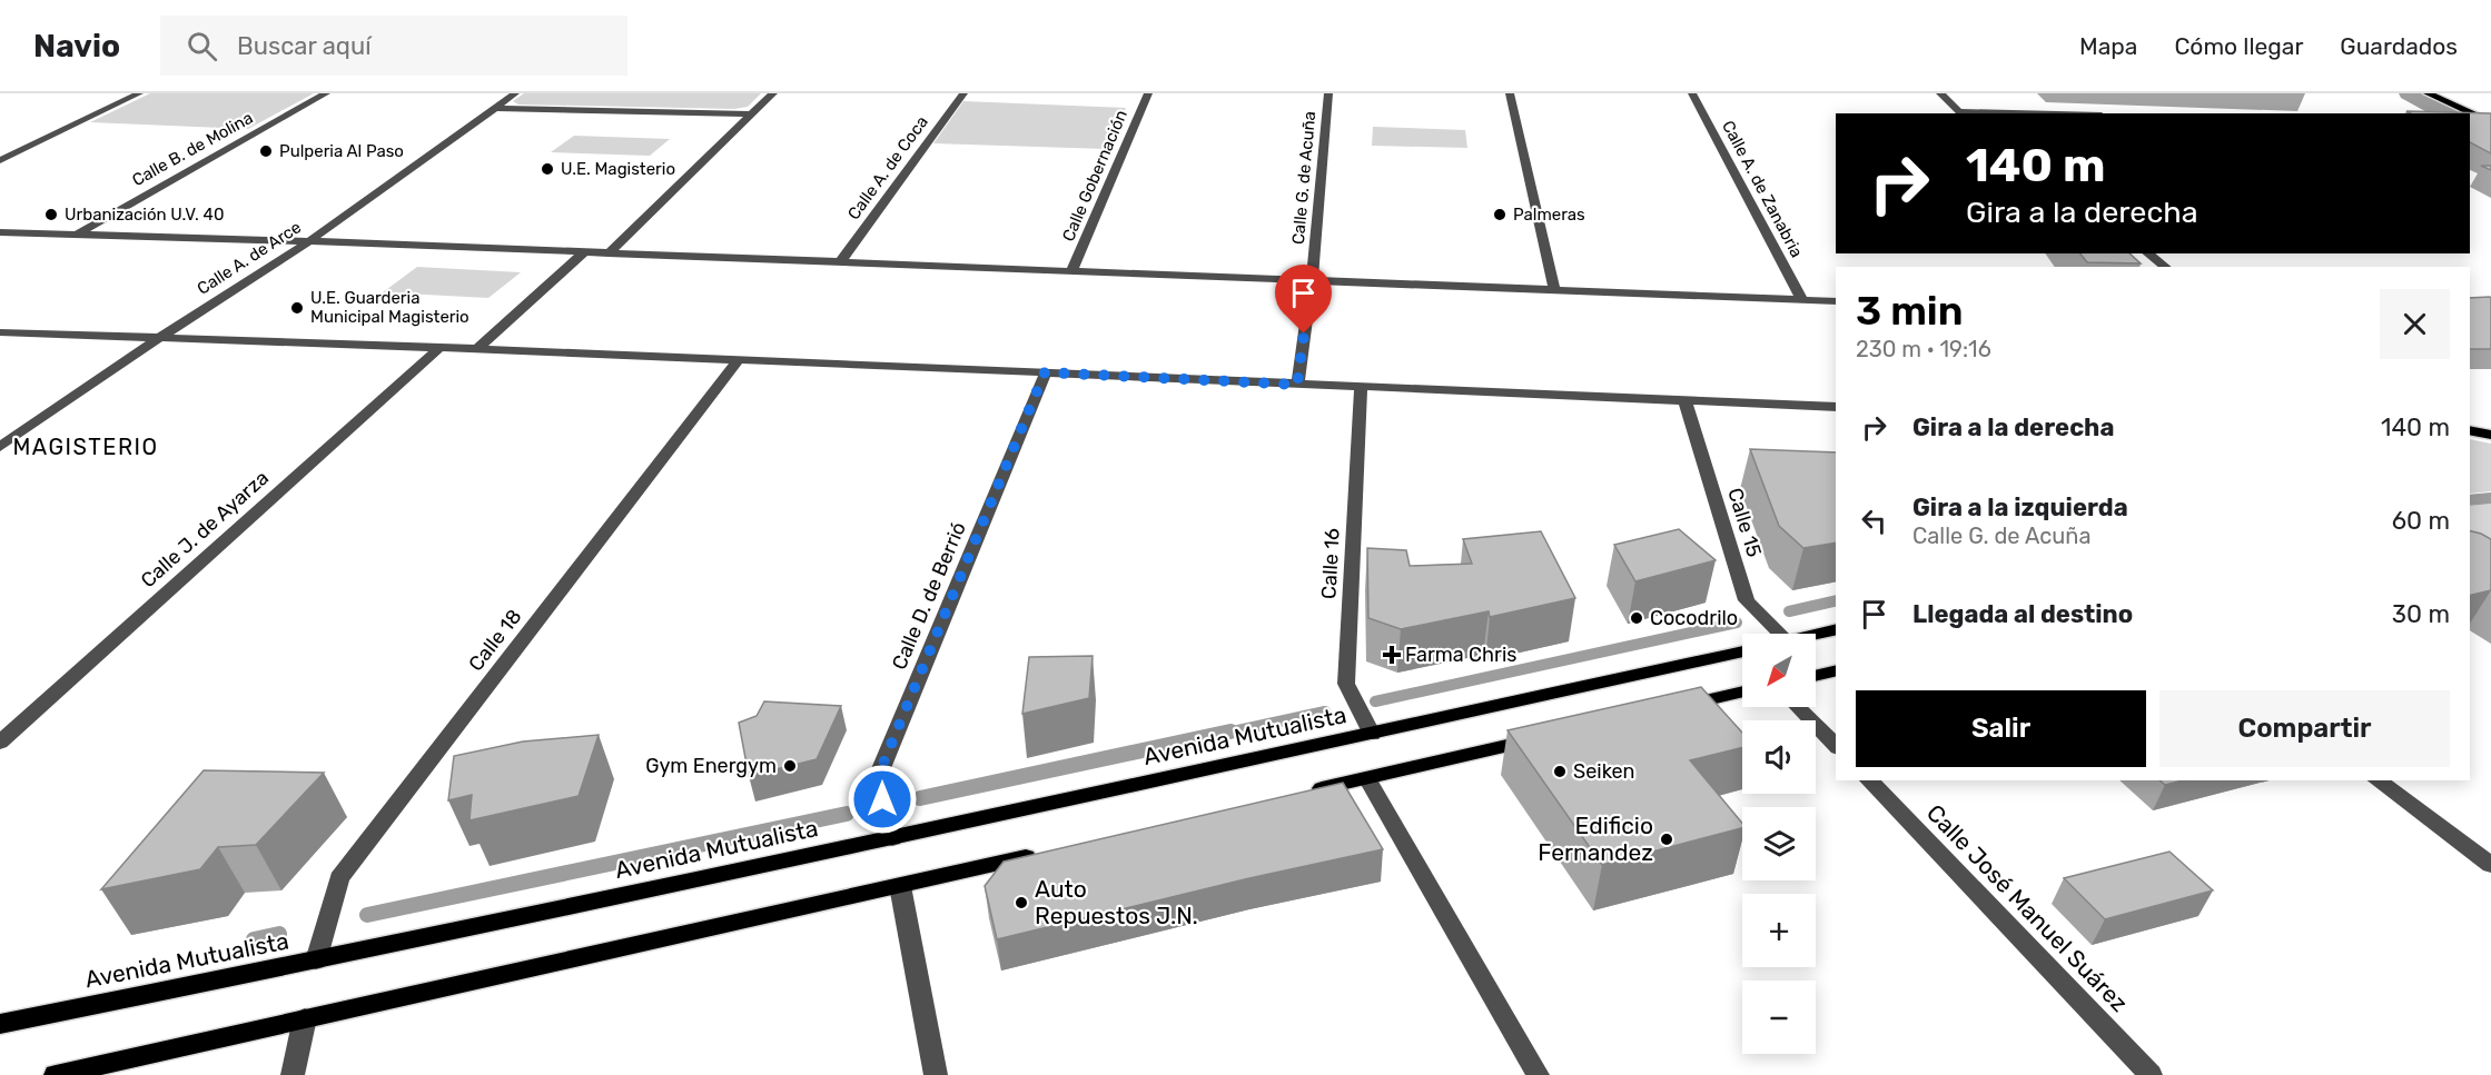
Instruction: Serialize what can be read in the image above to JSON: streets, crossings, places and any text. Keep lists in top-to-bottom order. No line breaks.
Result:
{"streets":{"main road":["Avenida Mutualista"],"street":["Calle B. de Molina","Calle A. de Coca","Calle Gobernación","Calle G. de Acuña","Calle A. de Zanabria","Calle A. de Arce","Calle 15","Calle J. de Ayarza","Calle 16","Calle D. de Berrió","Calle 18","Calle José Manuel Suárez"]},"crossings":[["Calle 16","Avenida Mutualista"],["Calle D. de Berrió","Avenida Mutualista"],["Calle 18","Avenida Mutualista"]],"districts":["MAGISTERIO"],"places":{"other":["Pulperia Al Paso","U.E. Magisterio","Urbanización U.V. 40","Palmeras","U.E. Guarderia Municipal Magisterio","Cocodrilo","Gym Energym","Seiken","Edificio Fernandez","Auto Repuestos J.N."],"health":["Farma Chris"]},"north":"bottom left","page":{"header":"Navio","search":"Buscar aquí","nav":["Mapa","Cómo llegar","Guardados"],"turn":["140 m","Gira a la derecha"],"heading":["3 min","230 m · 19:16"],"list":[{"name":"Gira a la derecha","value":"140 m"},{"name":"Gira a la izquierda","note":"Calle G. de Acuña","value":"60 m"},{"name":"Llegada al destino","value":"30 m"}],"map_buttons":["+","−"],"buttons":["Salir","Compartir"]}}
